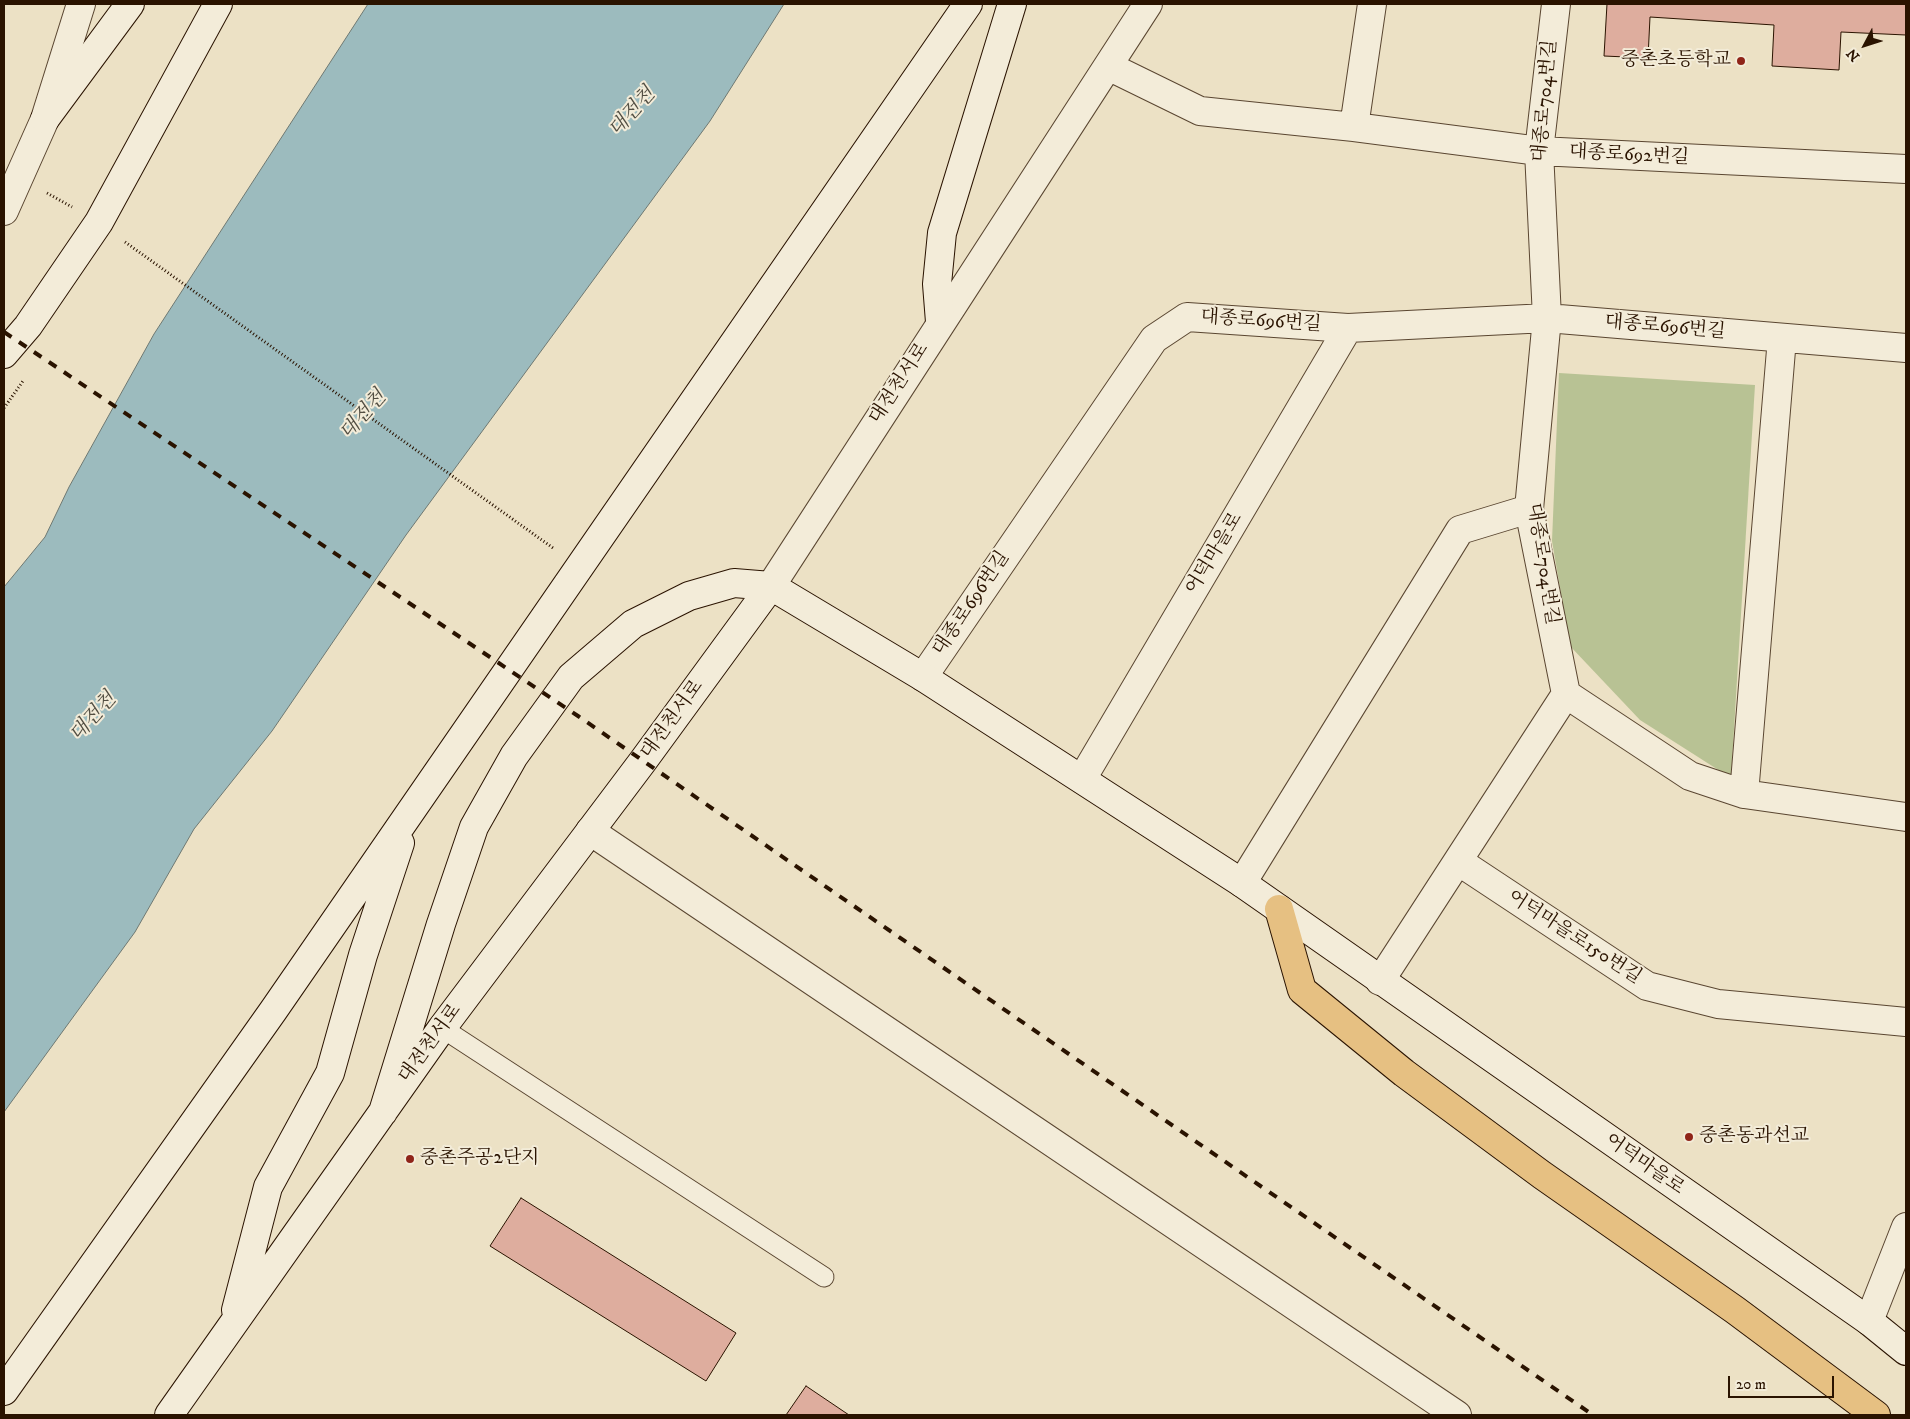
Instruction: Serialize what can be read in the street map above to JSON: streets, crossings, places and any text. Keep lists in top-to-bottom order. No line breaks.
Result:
{"streets":{"street":["대종로704번길","대종로692번길","대종로696번길","대전천서로","어덕마을로","어덕마을로150번길"]},"crossings":[["대종로704번길","대종로692번길"],["대종로704번길","대종로696번길"],["대종로692번길","대전천서로"],["대종로696번길","어덕마을로"],["대전천서로","어덕마을로"]],"water":["대전천"],"places":["중촌초등학교","중촌동과선교","중촌주공2단지"],"scale_bar":"20 m","north":"bottom left"}
